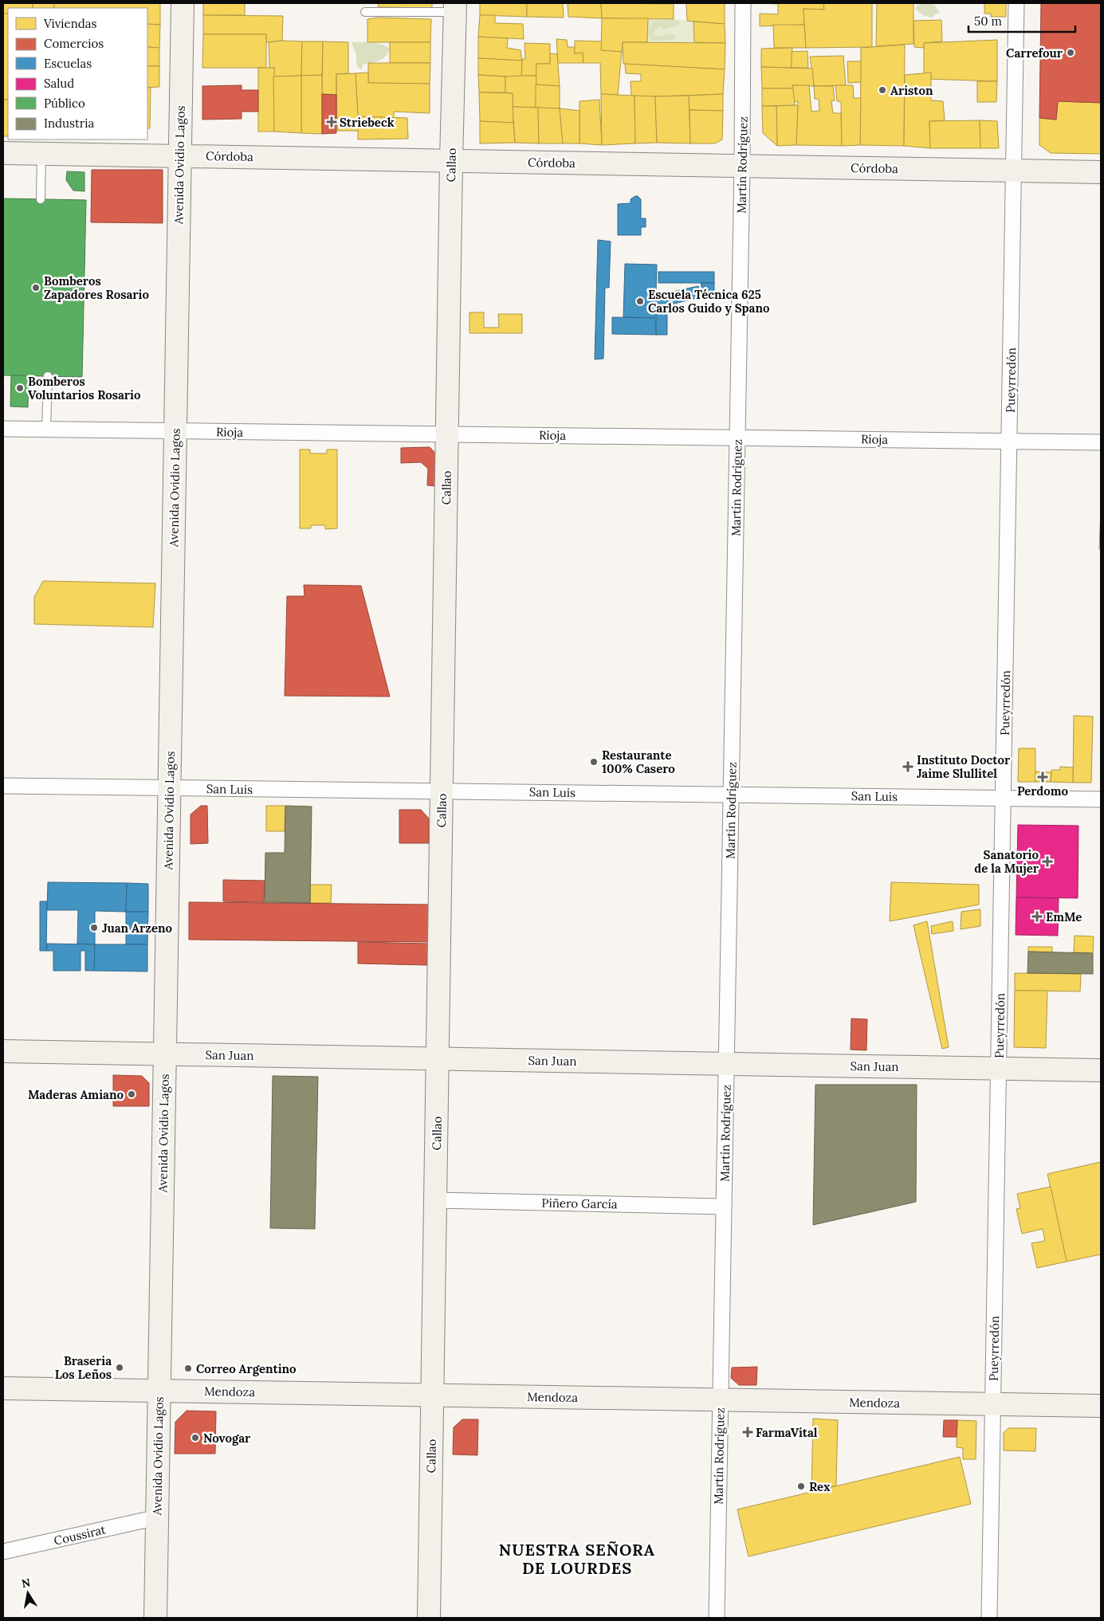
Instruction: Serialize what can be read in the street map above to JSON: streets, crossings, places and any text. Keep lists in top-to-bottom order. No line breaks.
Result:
{"streets":{"main road":["Córdoba","Avenida Ovidio Lagos","Callao","San Juan","Mendoza"],"street":["Martín Rodríguez","Pueyrredón","Rioja","San Luis","Piñero García","Coussirat"]},"crossings":[["Córdoba","Avenida Ovidio Lagos"],["Córdoba","Callao"],["Córdoba","Martín Rodríguez"],["Córdoba","Pueyrredón"],["Avenida Ovidio Lagos","Rioja"],["Avenida Ovidio Lagos","San Luis"],["Avenida Ovidio Lagos","San Juan"],["Avenida Ovidio Lagos","Mendoza"],["Avenida Ovidio Lagos","Coussirat"],["Callao","Rioja"],["Callao","San Luis"],["Callao","San Juan"],["Callao","Piñero García"],["Callao","Mendoza"],["Martín Rodríguez","Rioja"],["Martín Rodríguez","San Luis"],["Martín Rodríguez","San Juan"],["Martín Rodríguez","Piñero García"],["Martín Rodríguez","Mendoza"],["Pueyrredón","Rioja"],["Pueyrredón","San Luis"],["Pueyrredón","San Juan"],["Pueyrredón","Mendoza"]],"districts":["NUESTRA SEÑORA DE LOURDES"],"places":{"other":["Carrefour","Ariston","Bomberos Zapadores Rosario","Escuela Técnica 625 Carlos Guido y Spano","Bomberos Voluntarios Rosario","Restaurante 100% Casero","Juan Arzeno","Maderas Amiano","Braseria Los Leños","Correo Argentino","Novogar","Rex"],"health":["Striebeck","Instituto Doctor Jaime Slullitel","Perdomo","Sanatorio de la Mujer","EmMe","FarmaVital"]},"legend":["Viviendas","Comercios","Escuelas","Salud","Público","Industria"],"scale_bar":"50 m","north":"top"}
